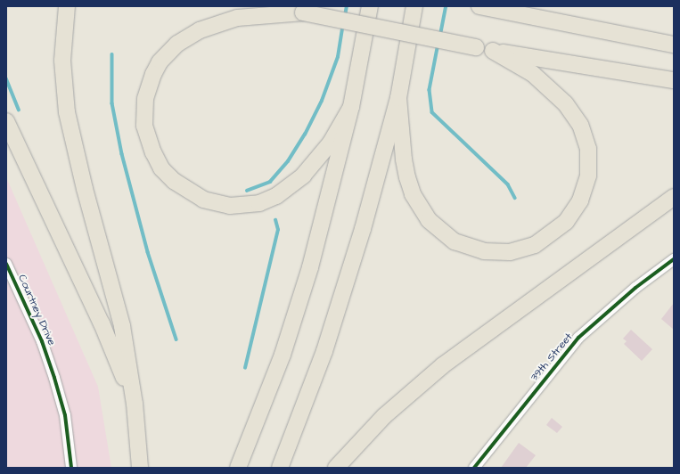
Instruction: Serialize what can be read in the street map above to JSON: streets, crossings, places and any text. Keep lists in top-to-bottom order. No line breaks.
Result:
{"streets":{"street":["Courtney Drive","39th Street"]}}
